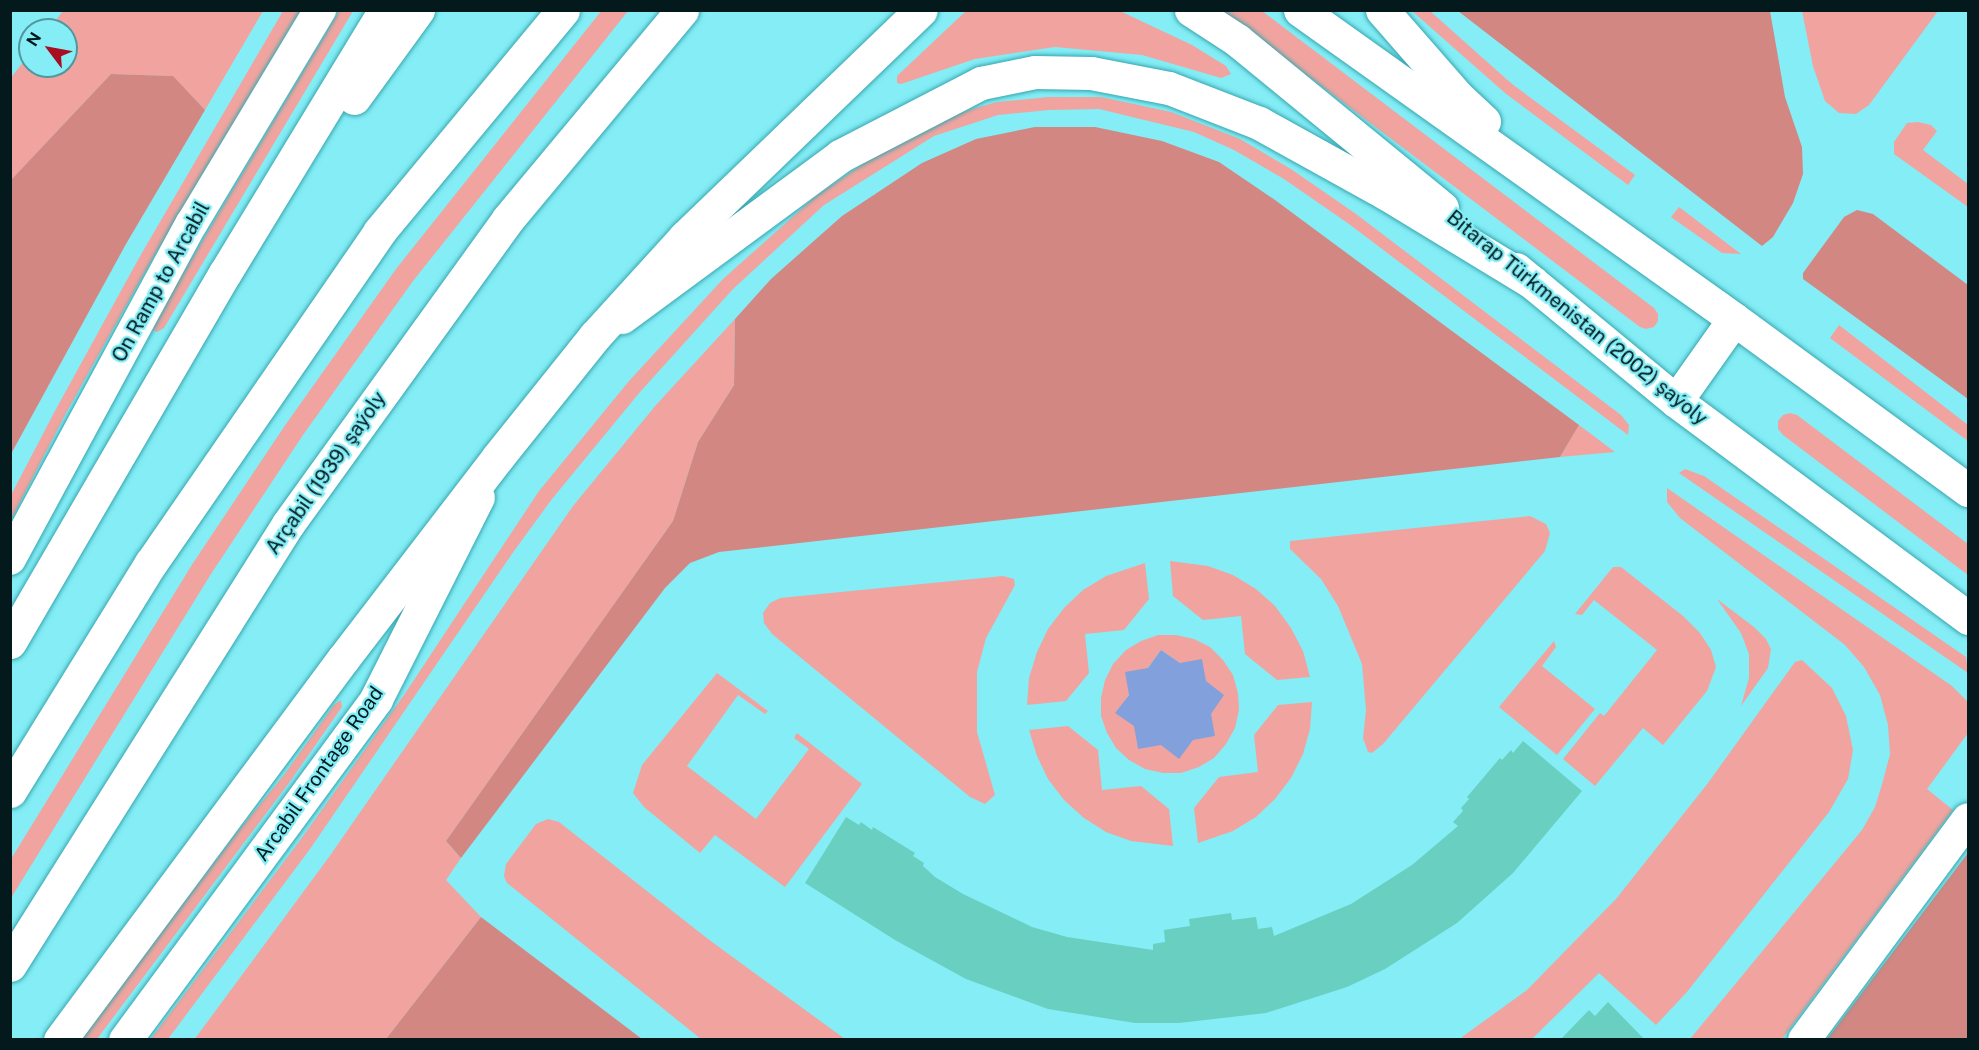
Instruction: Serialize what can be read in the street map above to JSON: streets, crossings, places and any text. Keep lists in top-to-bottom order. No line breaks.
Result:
{"streets":{"main road":["Bitarap Türkmenistan (2002) şaýoly","Arçabil (1939) şaýoly","Arcabil Frontage Road"],"street":["On Ramp to Arcabil"]},"north":"top left"}
